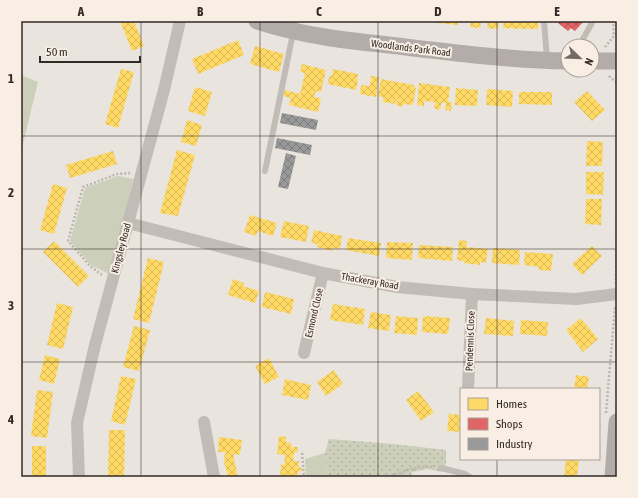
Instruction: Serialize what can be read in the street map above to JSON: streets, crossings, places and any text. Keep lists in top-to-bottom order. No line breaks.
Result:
{"streets":{"street":["Woodlands Park Road","Kingsley Road","Thackeray Road","Esmond Close","Pendennis Close"]},"crossings":[["Kingsley Road","Thackeray Road"],["Thackeray Road","Esmond Close"],["Thackeray Road","Pendennis Close"]],"legend":["Homes","Shops","Industry"],"scale_bar":"50 m","north":"bottom right","grid":{"columns":["A","B","C","D","E"],"rows":["1","2","3","4"]}}
